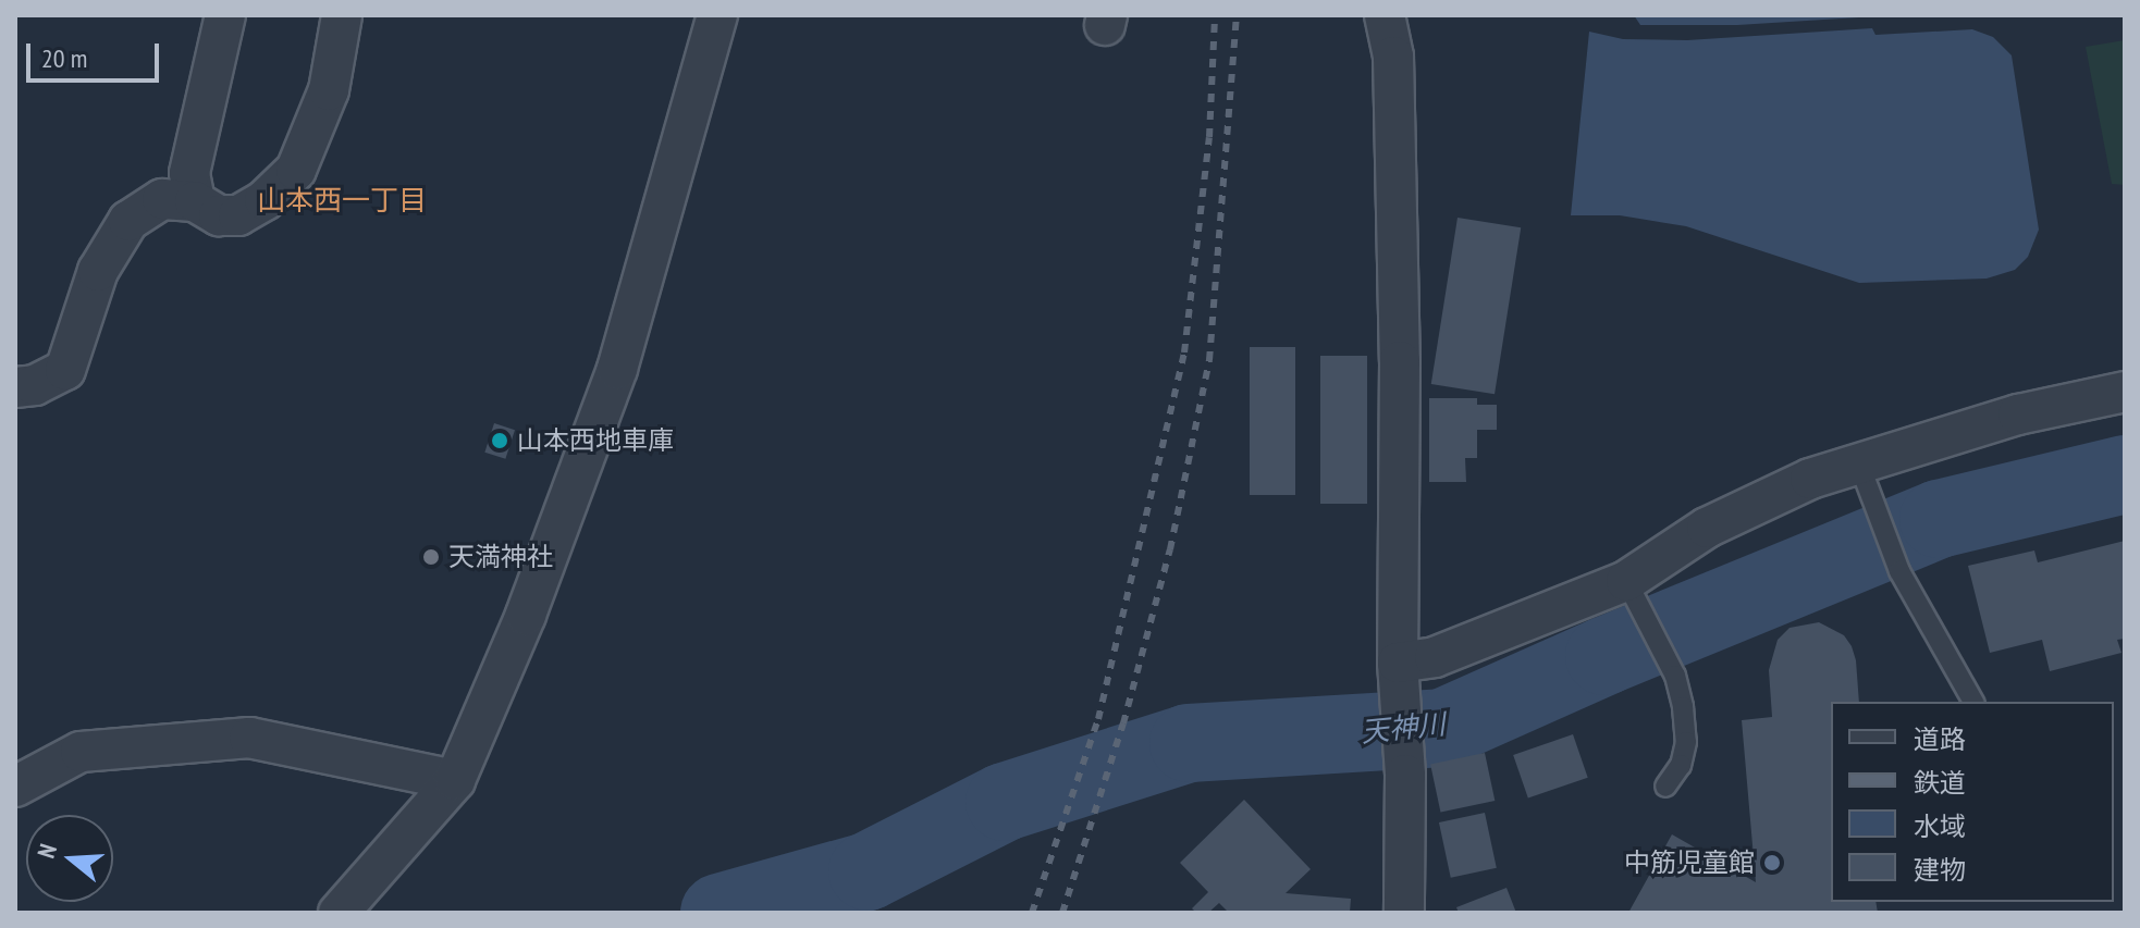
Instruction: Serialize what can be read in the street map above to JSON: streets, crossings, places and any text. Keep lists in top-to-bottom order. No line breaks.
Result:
{"districts":["山本西一丁目"],"water":["天神川"],"places":["山本西地車庫","天満神社","中筋児童館"],"legend":["道路","鉄道","水域","建物"],"scale_bar":"20 m","north":"left"}
